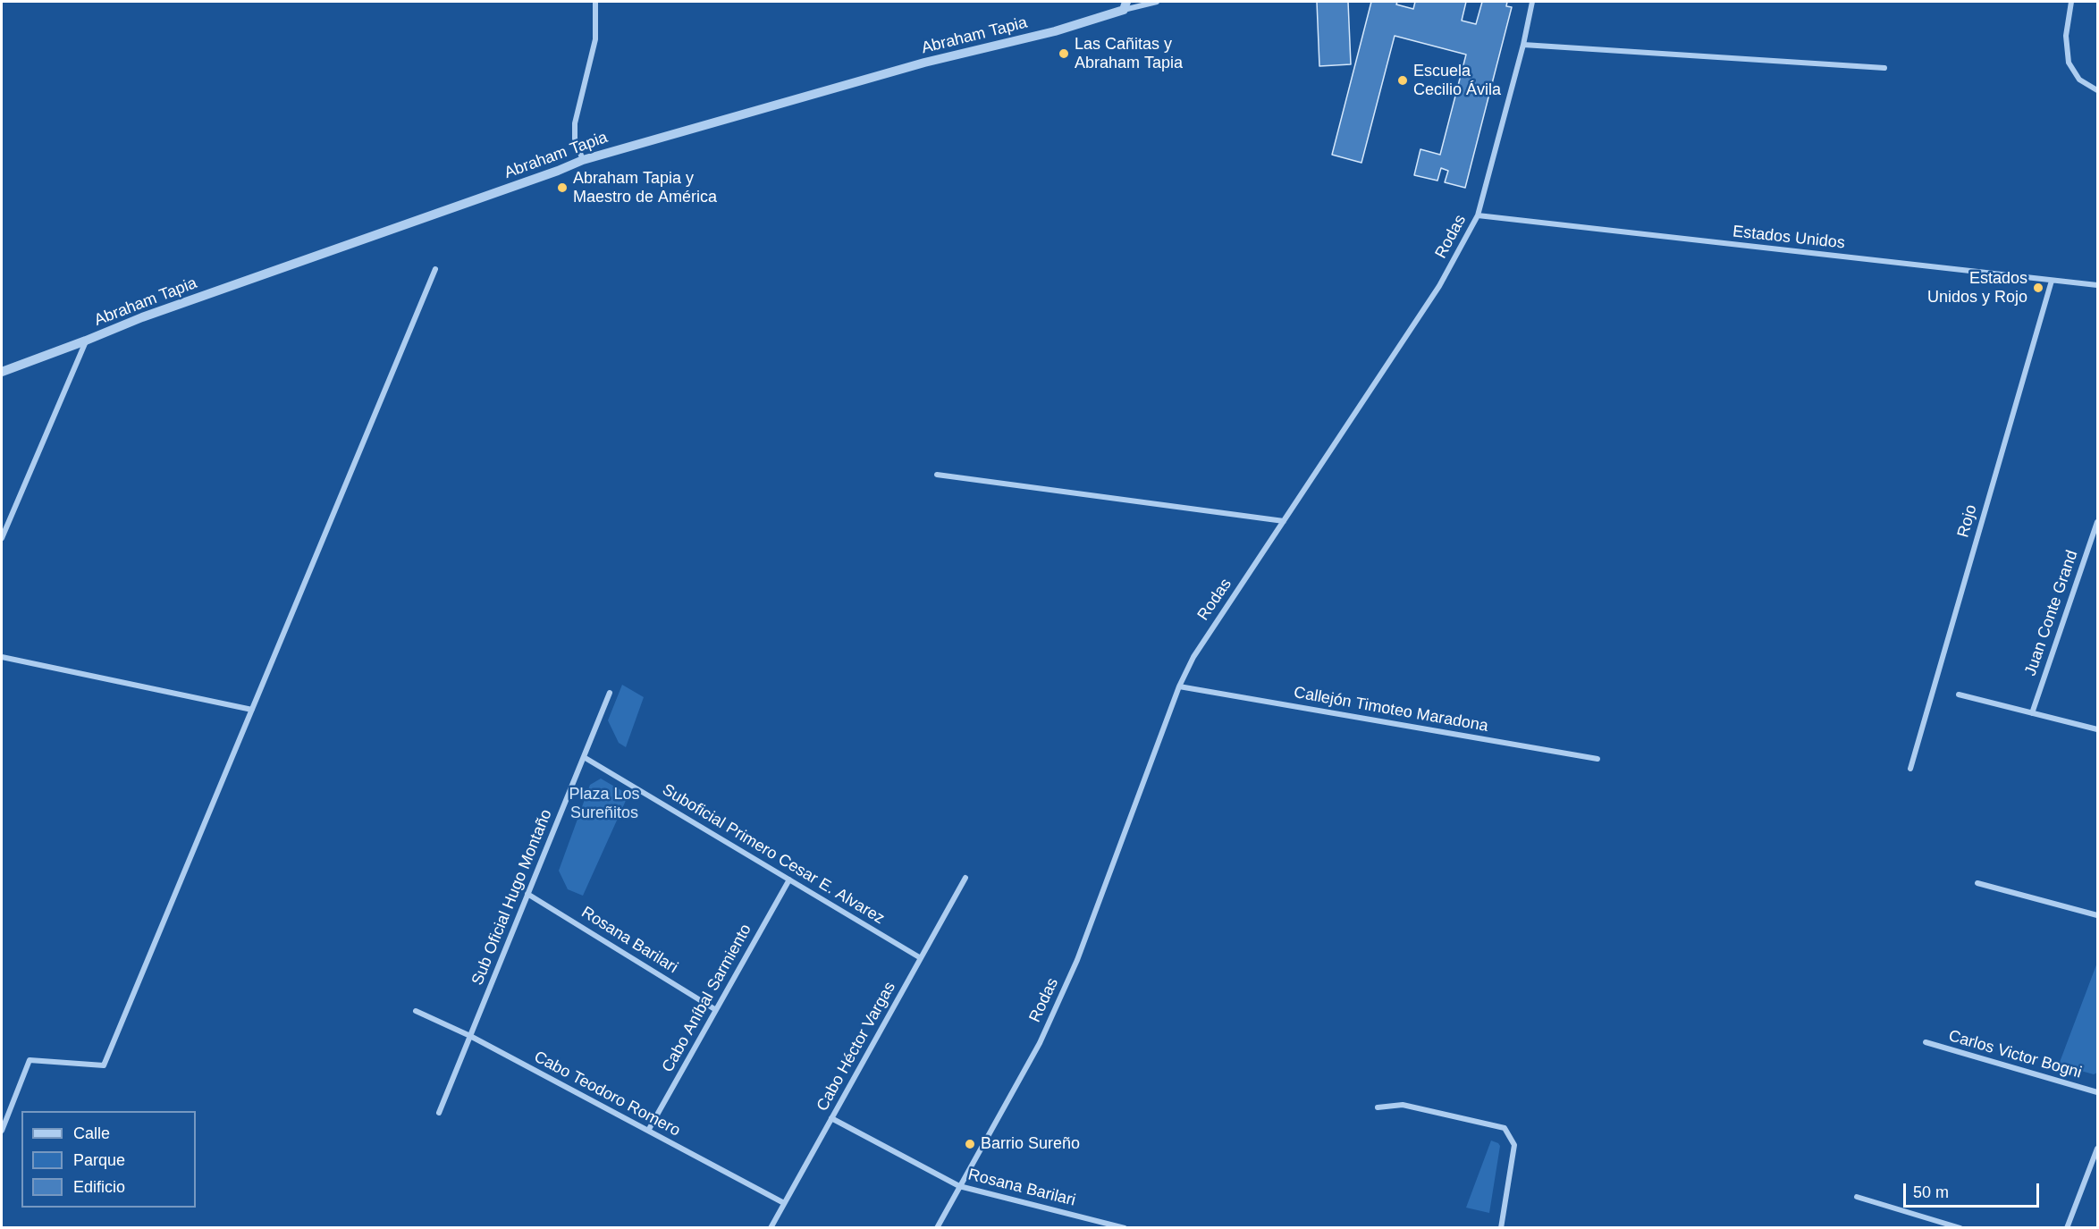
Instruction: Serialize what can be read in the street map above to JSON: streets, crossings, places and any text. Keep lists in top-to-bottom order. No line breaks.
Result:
{"streets":{"street":["Abraham Tapia","Rodas","Estados Unidos","Rojo","Juan Conte Grand","Callejón Timoteo Maradona","Suboficial Primero Cesar E. Alvarez","Sub Oficial Hugo Montaño","Rosana Barilari","Cabo Aníbal Sarmiento","Cabo Héctor Vargas","Carlos Victor Bogni","Cabo Teodoro Romero"]},"crossings":[["Rodas","Estados Unidos"],["Rodas","Callejón Timoteo Maradona"],["Rodas","Rosana Barilari"],["Estados Unidos","Rojo"],["Suboficial Primero Cesar E. Alvarez","Sub Oficial Hugo Montaño"],["Suboficial Primero Cesar E. Alvarez","Cabo Aníbal Sarmiento"],["Suboficial Primero Cesar E. Alvarez","Cabo Héctor Vargas"],["Sub Oficial Hugo Montaño","Rosana Barilari"],["Sub Oficial Hugo Montaño","Cabo Teodoro Romero"],["Rosana Barilari","Cabo Aníbal Sarmiento"],["Rosana Barilari","Cabo Héctor Vargas"],["Cabo Aníbal Sarmiento","Cabo Teodoro Romero"],["Cabo Héctor Vargas","Cabo Teodoro Romero"]],"parks":["Plaza Los Sureñitos"],"places":["Las Cañitas y Abraham Tapia","Escuela Cecilio Ávila","Abraham Tapia y Maestro de América","Estados Unidos y Rojo","Barrio Sureño"],"legend":["Calle","Parque","Edificio"],"scale_bar":"50 m"}
